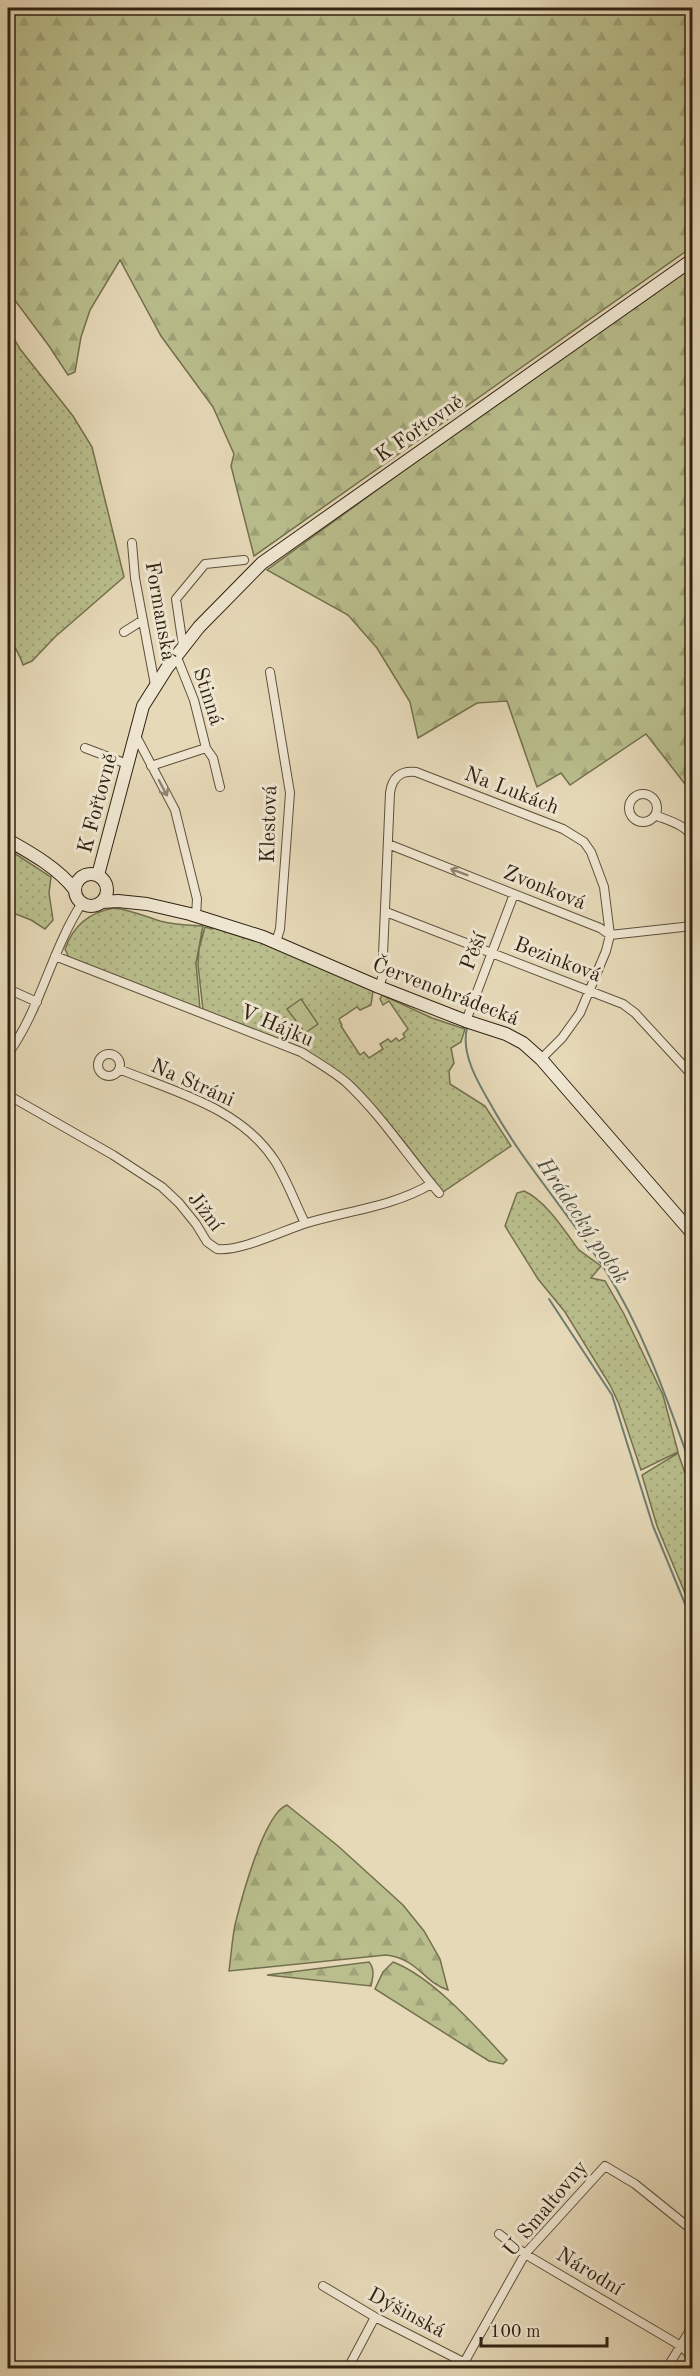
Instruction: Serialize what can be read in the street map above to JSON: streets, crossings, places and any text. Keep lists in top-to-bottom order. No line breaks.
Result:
{"streets":{"street":["K Fořtovně","Formanská","Stinná","Na Lukách","Klestová","Zvonková","Pěší","Bezinková","Červenohrádecká","V Hájku","Na Stráni","Jižní","U Smaltovny","Národní","Dýšinská"]},"crossings":[["K Fořtovně","Formanská"],["K Fořtovně","Stinná"],["K Fořtovně","Červenohrádecká"],["Na Lukách","Zvonková"],["Na Lukách","Bezinková"],["Na Lukách","Červenohrádecká"],["Klestová","Červenohrádecká"],["Zvonková","Pěší"],["Pěší","Bezinková"],["Pěší","Červenohrádecká"],["V Hájku","Jižní"],["Na Stráni","Jižní"],["U Smaltovny","Národní"],["U Smaltovny","Dýšinská"]],"one_way":["Zvonková"],"water":["Hrádecký potok"],"scale_bar":"100 m"}
